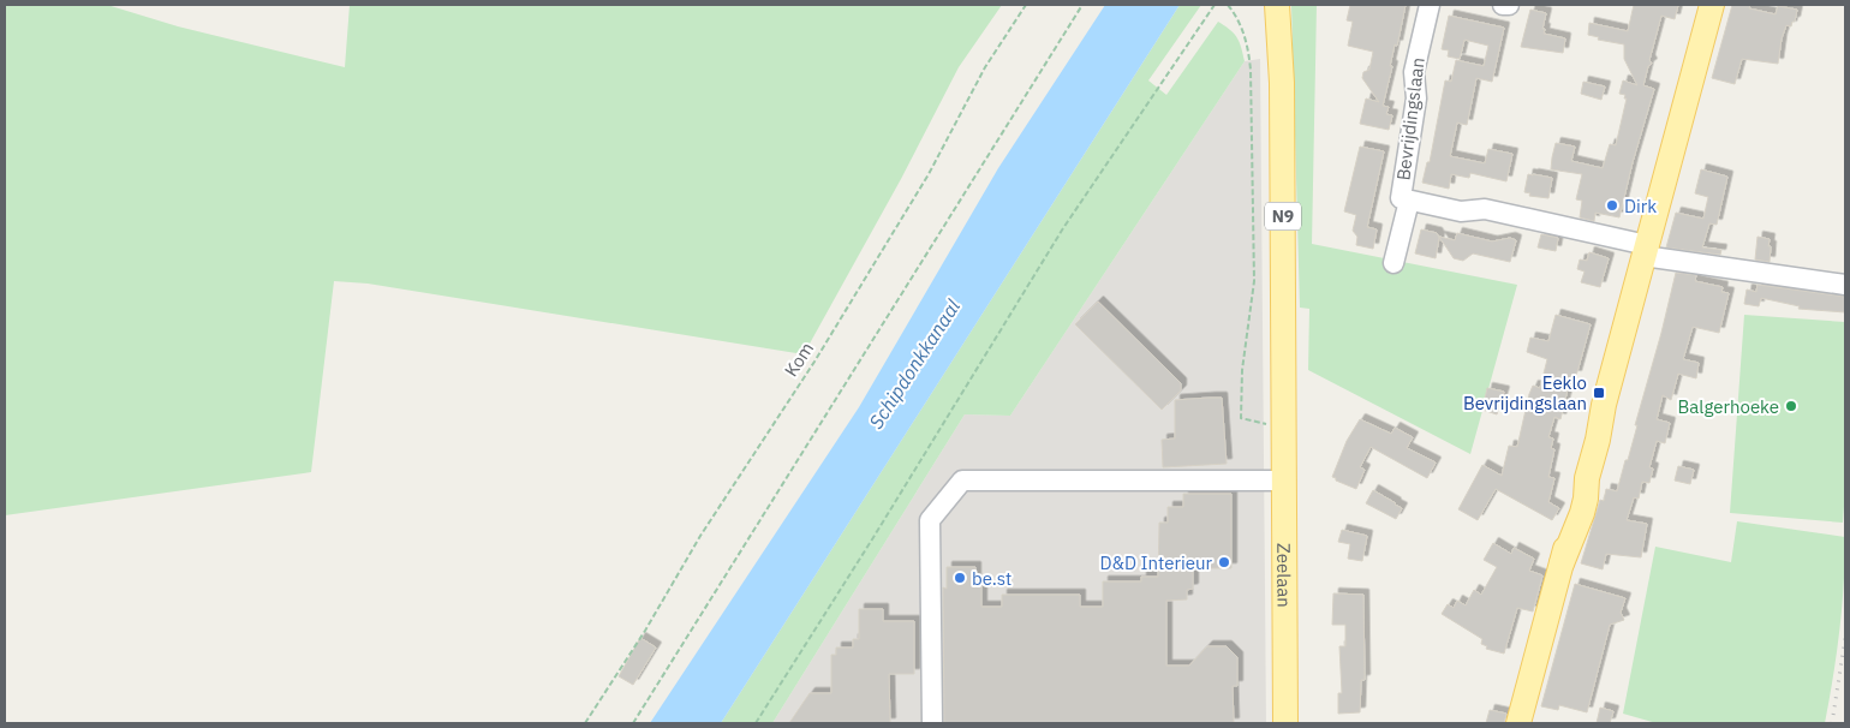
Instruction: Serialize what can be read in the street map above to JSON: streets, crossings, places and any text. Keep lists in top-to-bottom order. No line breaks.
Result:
{"streets":{"main road":["N9","Zeelaan"],"street":["Bevrijdingslaan"],"path":["Kom"]},"crossings":[["N9","Zeelaan"]],"water":["Schipdonkkanaal"],"places":{"other":["Dirk","Balgerhoeke","D&D Interieur","be.st"],"transit":["Eeklo Bevrijdingslaan"]}}
